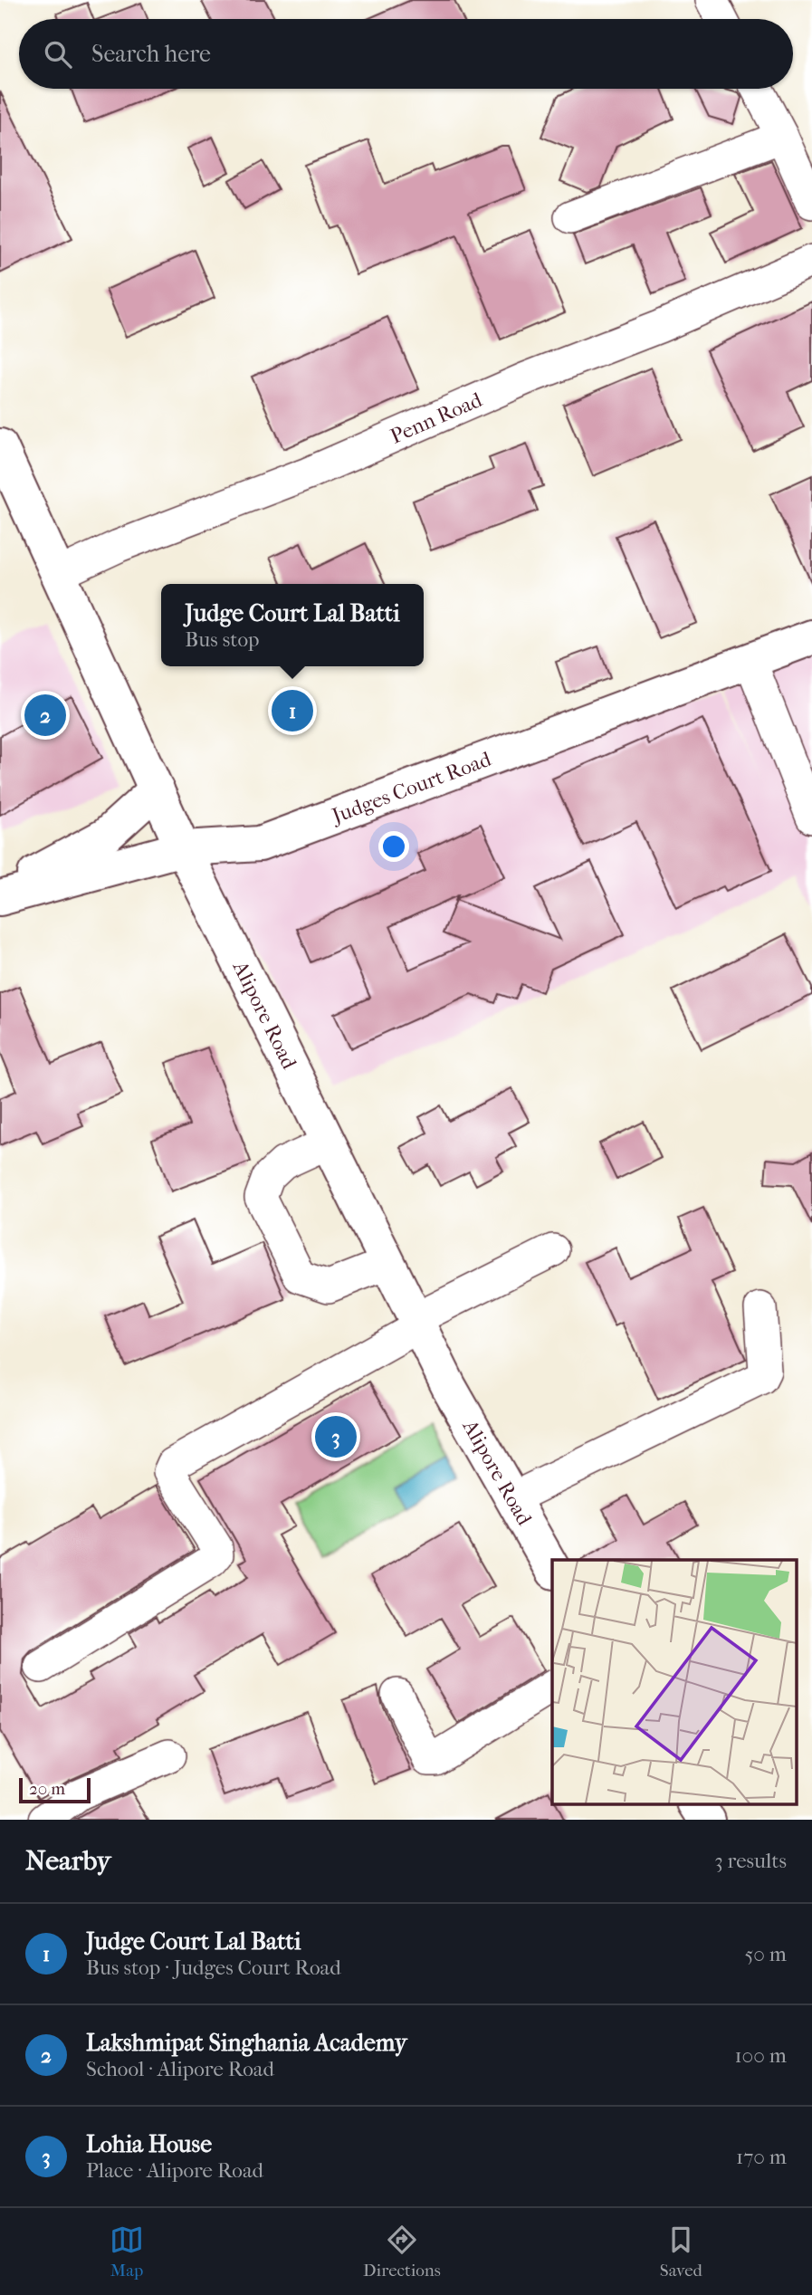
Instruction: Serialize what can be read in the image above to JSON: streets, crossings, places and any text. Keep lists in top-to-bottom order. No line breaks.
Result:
{"streets":{"main road":["Judges Court Road","Alipore Road"],"street":["Penn Road"]},"crossings":[["Penn Road","Alipore Road"],["Judges Court Road","Alipore Road"]],"scale_bar":"20 m","page":{"search":"Search here","popup":["Judge Court Lal Batti","Bus stop"],"pins":["1","2","3"],"scale":"20 m","heading":["Nearby","3 results"],"list":[{"mark":"1","name":"Judge Court Lal Batti","note":"Bus stop · Judges Court Road","value":"50 m"},{"mark":"2","name":"Lakshmipat Singhania Academy","note":"School · Alipore Road","value":"100 m"},{"mark":"3","name":"Lohia House","note":"Place · Alipore Road","value":"170 m"}],"nav":["Map","Directions","Saved"]}}
